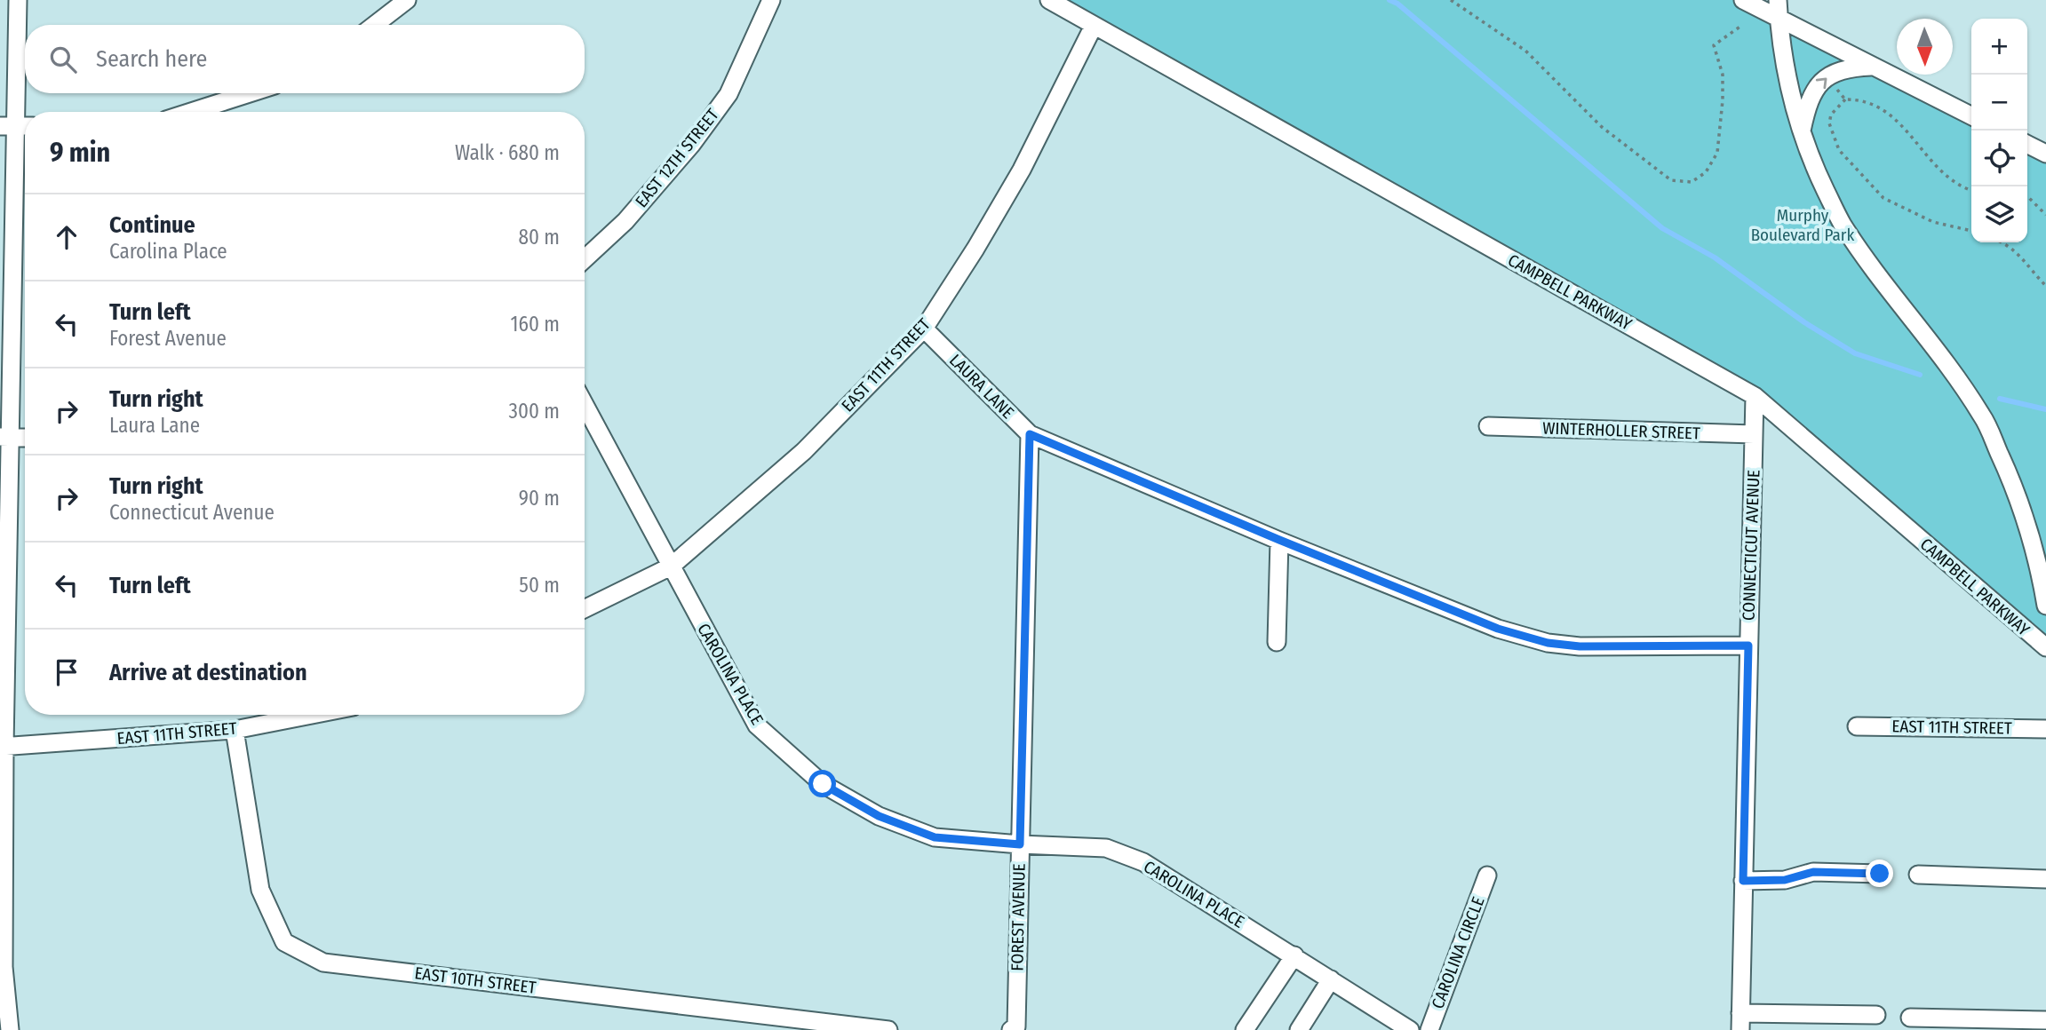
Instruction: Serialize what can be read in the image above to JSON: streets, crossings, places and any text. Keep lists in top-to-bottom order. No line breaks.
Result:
{"streets":{"street":["EAST 12TH STREET","CAMPBELL PARKWAY","EAST 11TH STREET","LAURA LANE","WINTERHOLLER STREET","CONNECTICUT AVENUE","CAROLINA PLACE","FOREST AVENUE","CAROLINA CIRCLE","EAST 10TH STREET"]},"crossings":[["CAMPBELL PARKWAY","EAST 11TH STREET"],["CAMPBELL PARKWAY","CONNECTICUT AVENUE"],["EAST 11TH STREET","LAURA LANE"],["EAST 11TH STREET","CAROLINA PLACE"],["EAST 11TH STREET","EAST 10TH STREET"],["LAURA LANE","CONNECTICUT AVENUE"],["LAURA LANE","FOREST AVENUE"],["WINTERHOLLER STREET","CONNECTICUT AVENUE"],["CAROLINA PLACE","FOREST AVENUE"]],"parks":["Murphy Boulevard Park"],"north":"bottom","page":{"map_buttons":["+","−"],"search":"Search here","heading":["9 min","Walk · 680 m"],"list":[["Continue","Carolina Place","80 m"],["Turn left","Forest Avenue","160 m"],["Turn right","Laura Lane","300 m"],["Turn right","Connecticut Avenue","90 m"],["Turn left","50 m"],"Arrive at destination"]}}
